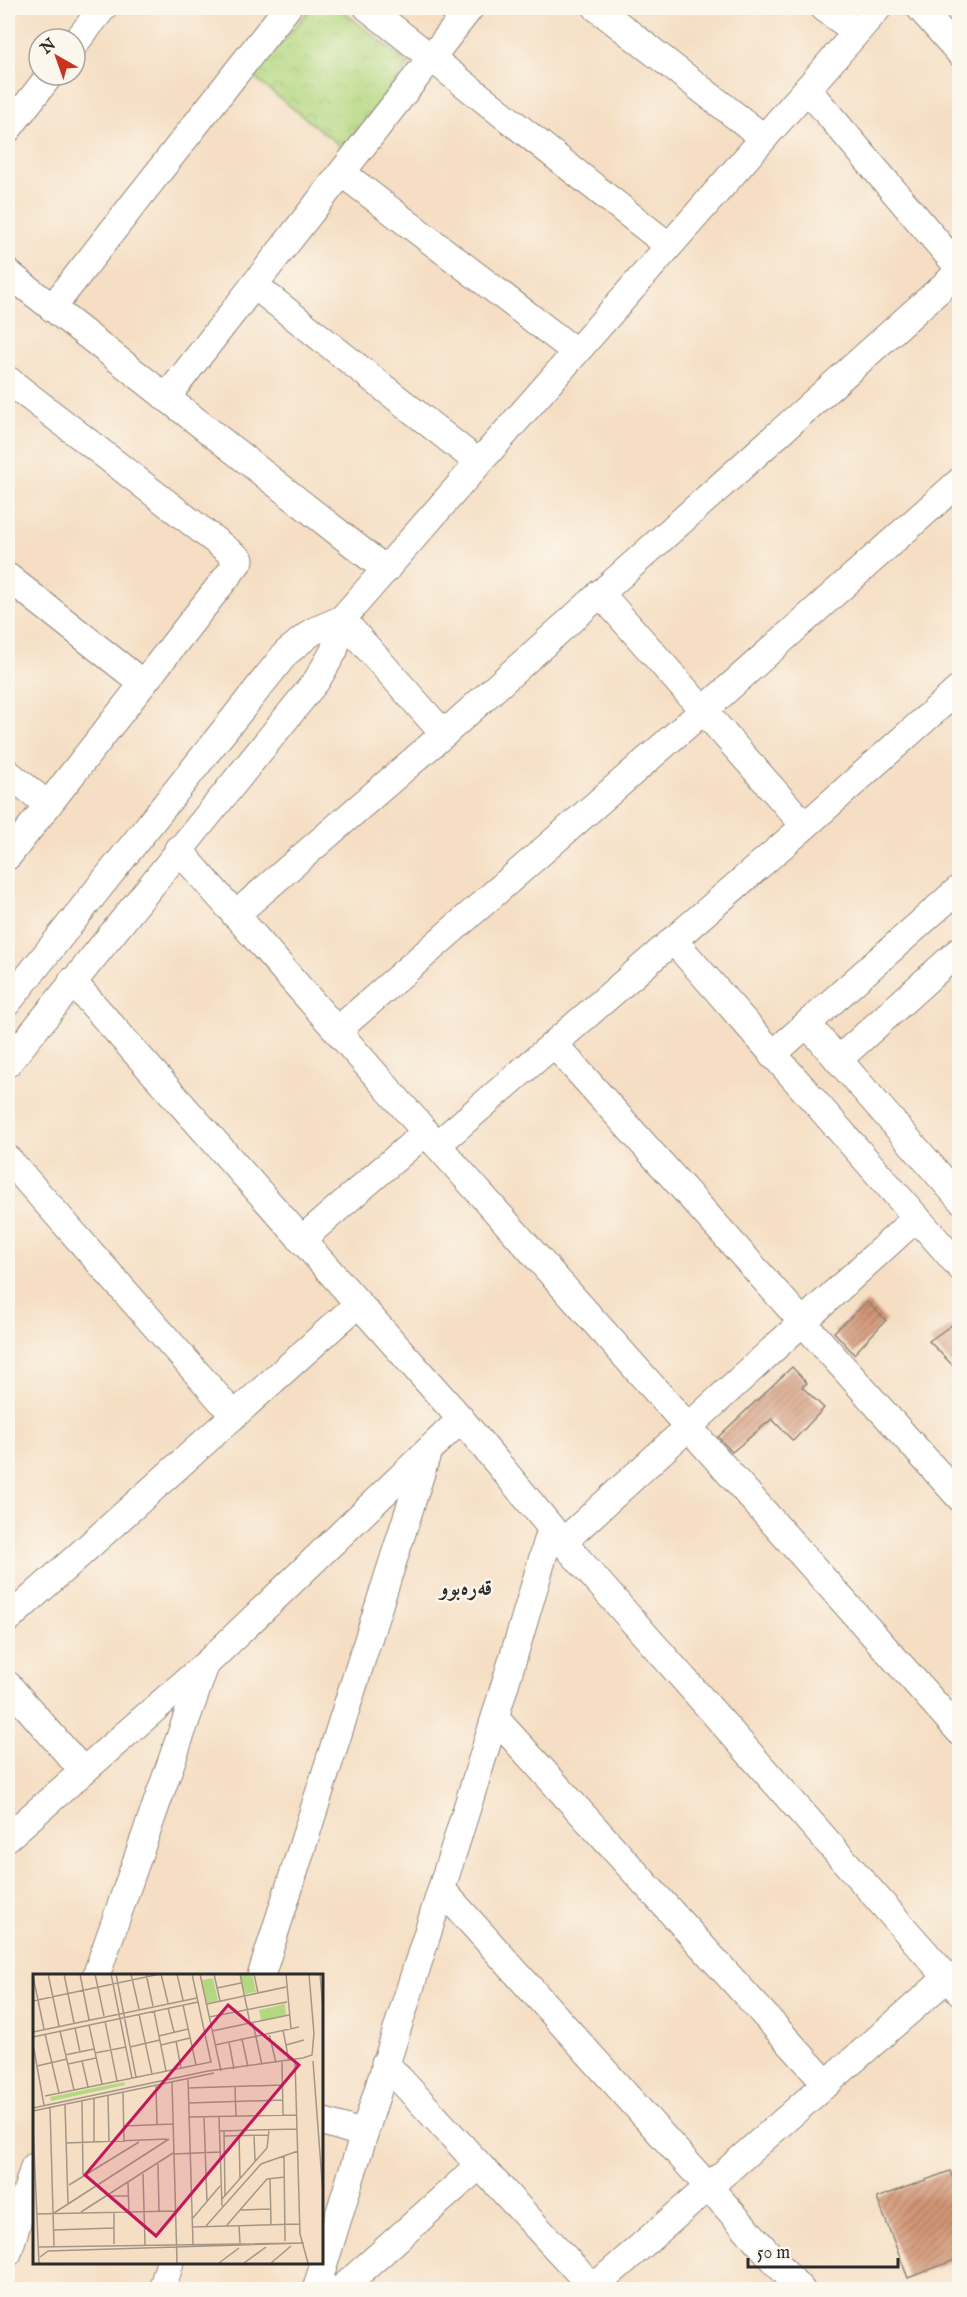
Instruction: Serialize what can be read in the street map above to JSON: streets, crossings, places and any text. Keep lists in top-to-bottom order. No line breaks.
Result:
{"districts":["قەرەبوو"],"scale_bar":"50 m","north":"top left"}
